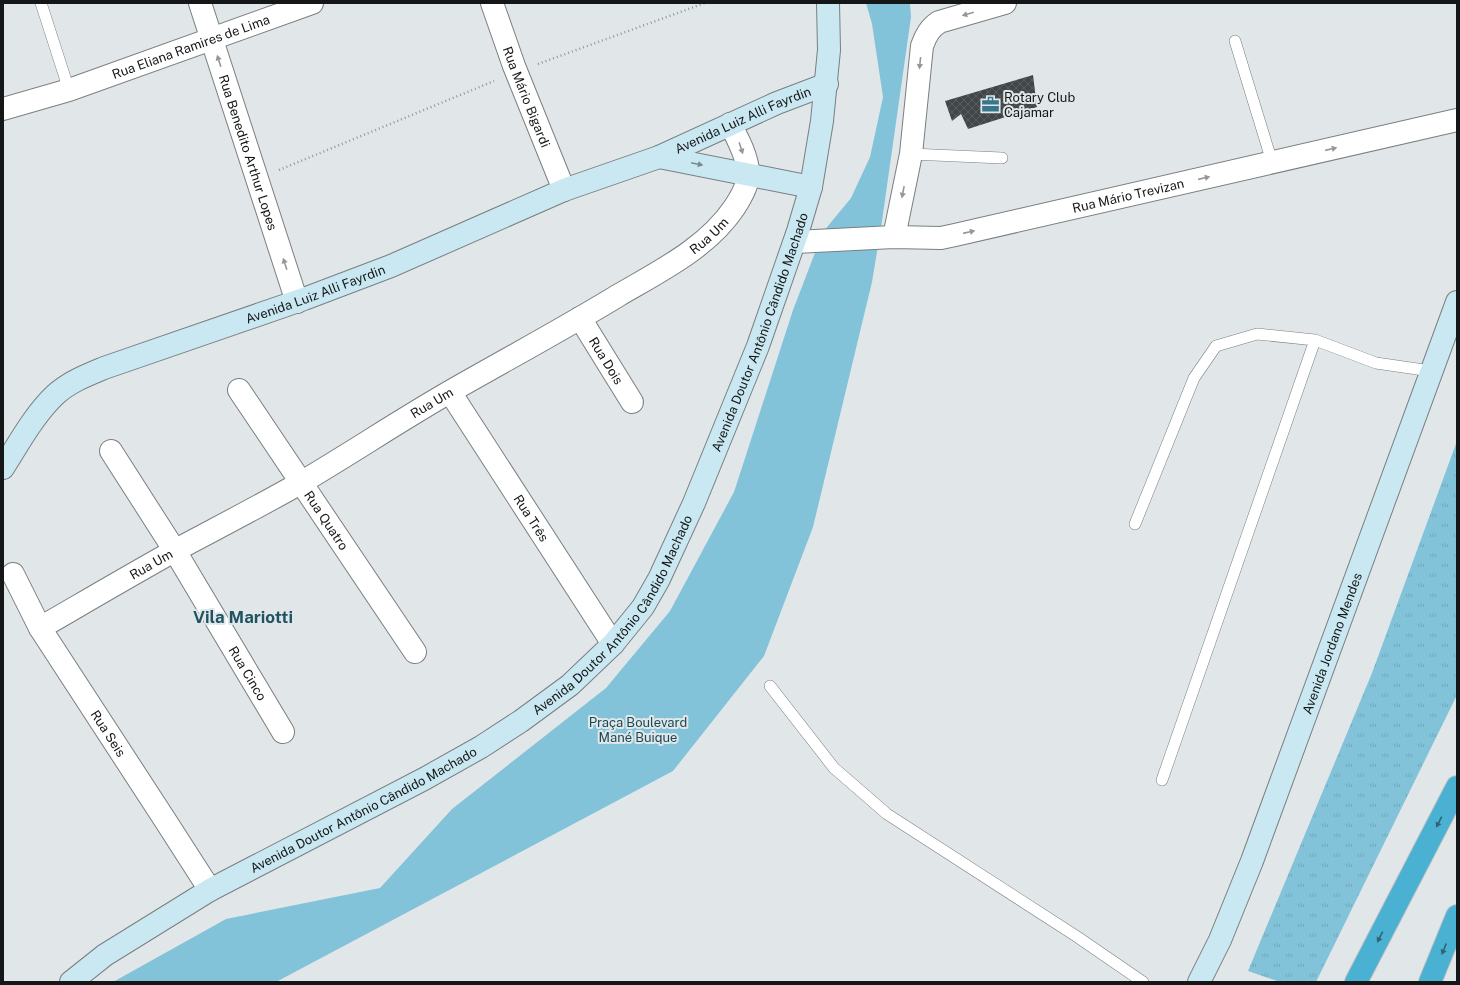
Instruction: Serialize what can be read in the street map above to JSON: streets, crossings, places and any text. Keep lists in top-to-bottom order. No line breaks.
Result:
{"streets":{"street":["Rua Eliana Ramires de Lima","Rua Mário Bigardi","Avenida Luiz Alli Fayrdin","Rua Benedito Arthur Lopes","Rua Mário Trevizan","Rua Um","Avenida Doutor Antônio Cândido Machado","Rua Dois","Rua Três","Rua Quatro","Avenida Jordano Mendes","Rua Cinco","Rua Seis"]},"crossings":[["Rua Eliana Ramires de Lima","Rua Benedito Arthur Lopes"],["Rua Mário Bigardi","Avenida Luiz Alli Fayrdin"],["Avenida Luiz Alli Fayrdin","Rua Benedito Arthur Lopes"],["Avenida Luiz Alli Fayrdin","Rua Um"],["Avenida Luiz Alli Fayrdin","Avenida Doutor Antônio Cândido Machado"],["Rua Mário Trevizan","Avenida Doutor Antônio Cândido Machado"],["Rua Um","Rua Dois"],["Rua Um","Rua Três"],["Rua Um","Rua Quatro"],["Rua Um","Rua Cinco"],["Rua Um","Rua Seis"],["Avenida Doutor Antônio Cândido Machado","Rua Três"],["Avenida Doutor Antônio Cândido Machado","Rua Seis"]],"one_way":["Rua Benedito Arthur Lopes","Rua Mário Trevizan"],"districts":["Vila Mariotti"],"parks":["Praça Boulevard Mané Buique"],"places":{"office":["Rotary Club Cajamar"]}}
